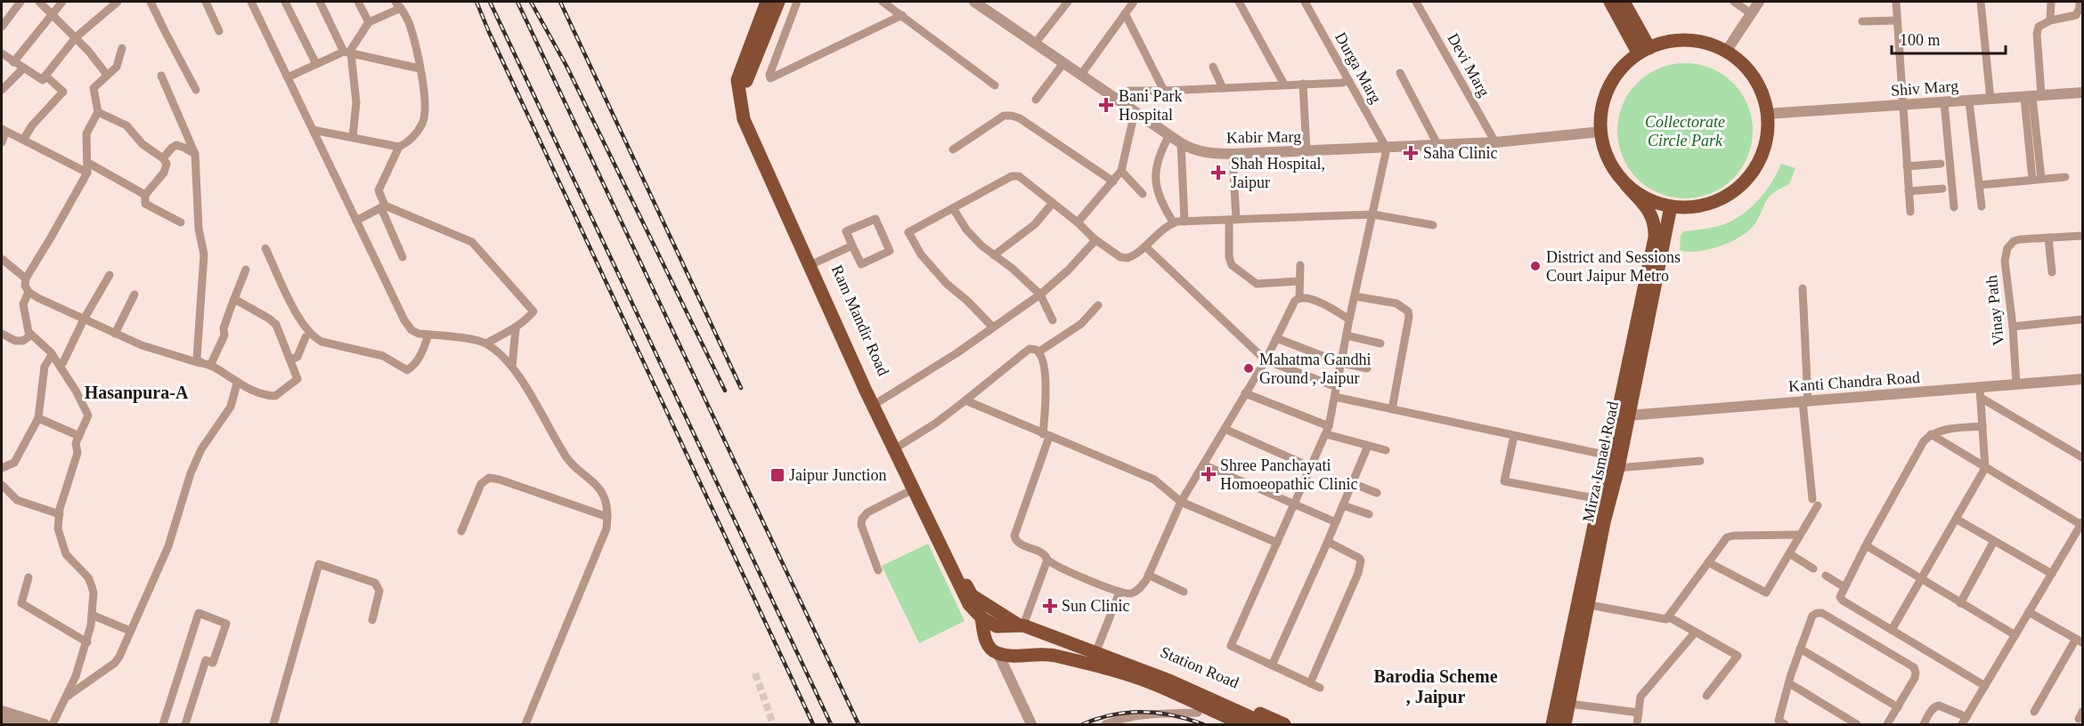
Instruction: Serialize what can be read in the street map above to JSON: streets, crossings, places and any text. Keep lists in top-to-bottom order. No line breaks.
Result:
{"streets":{"main road":["Ram Mandir Road","Mirza Ismael Road","Station Road"],"street":["Devi Marg","Durga Marg","Shiv Marg","Kabir Marg","Vinay Path","Kanti Chandra Road"]},"crossings":[["Devi Marg","Kabir Marg"],["Durga Marg","Kabir Marg"],["Shiv Marg","Kabir Marg"],["Shiv Marg","Mirza Ismael Road"],["Kabir Marg","Mirza Ismael Road"],["Vinay Path","Kanti Chandra Road"],["Ram Mandir Road","Station Road"],["Kanti Chandra Road","Mirza Ismael Road"]],"districts":["Hasanpura-A","Barodia Scheme , Jaipur"],"parks":["Collectorate Circle Park"],"places":{"health":["Bani Park Hospital","Saha Clinic","Shah Hospital, Jaipur","Shree Panchayati Homoeopathic Clinic","Sun Clinic"],"other":["District and Sessions Court Jaipur Metro","Mahatma Gandhi Ground , Jaipur"],"transit":["Jaipur Junction"]},"scale_bar":"100 m"}
